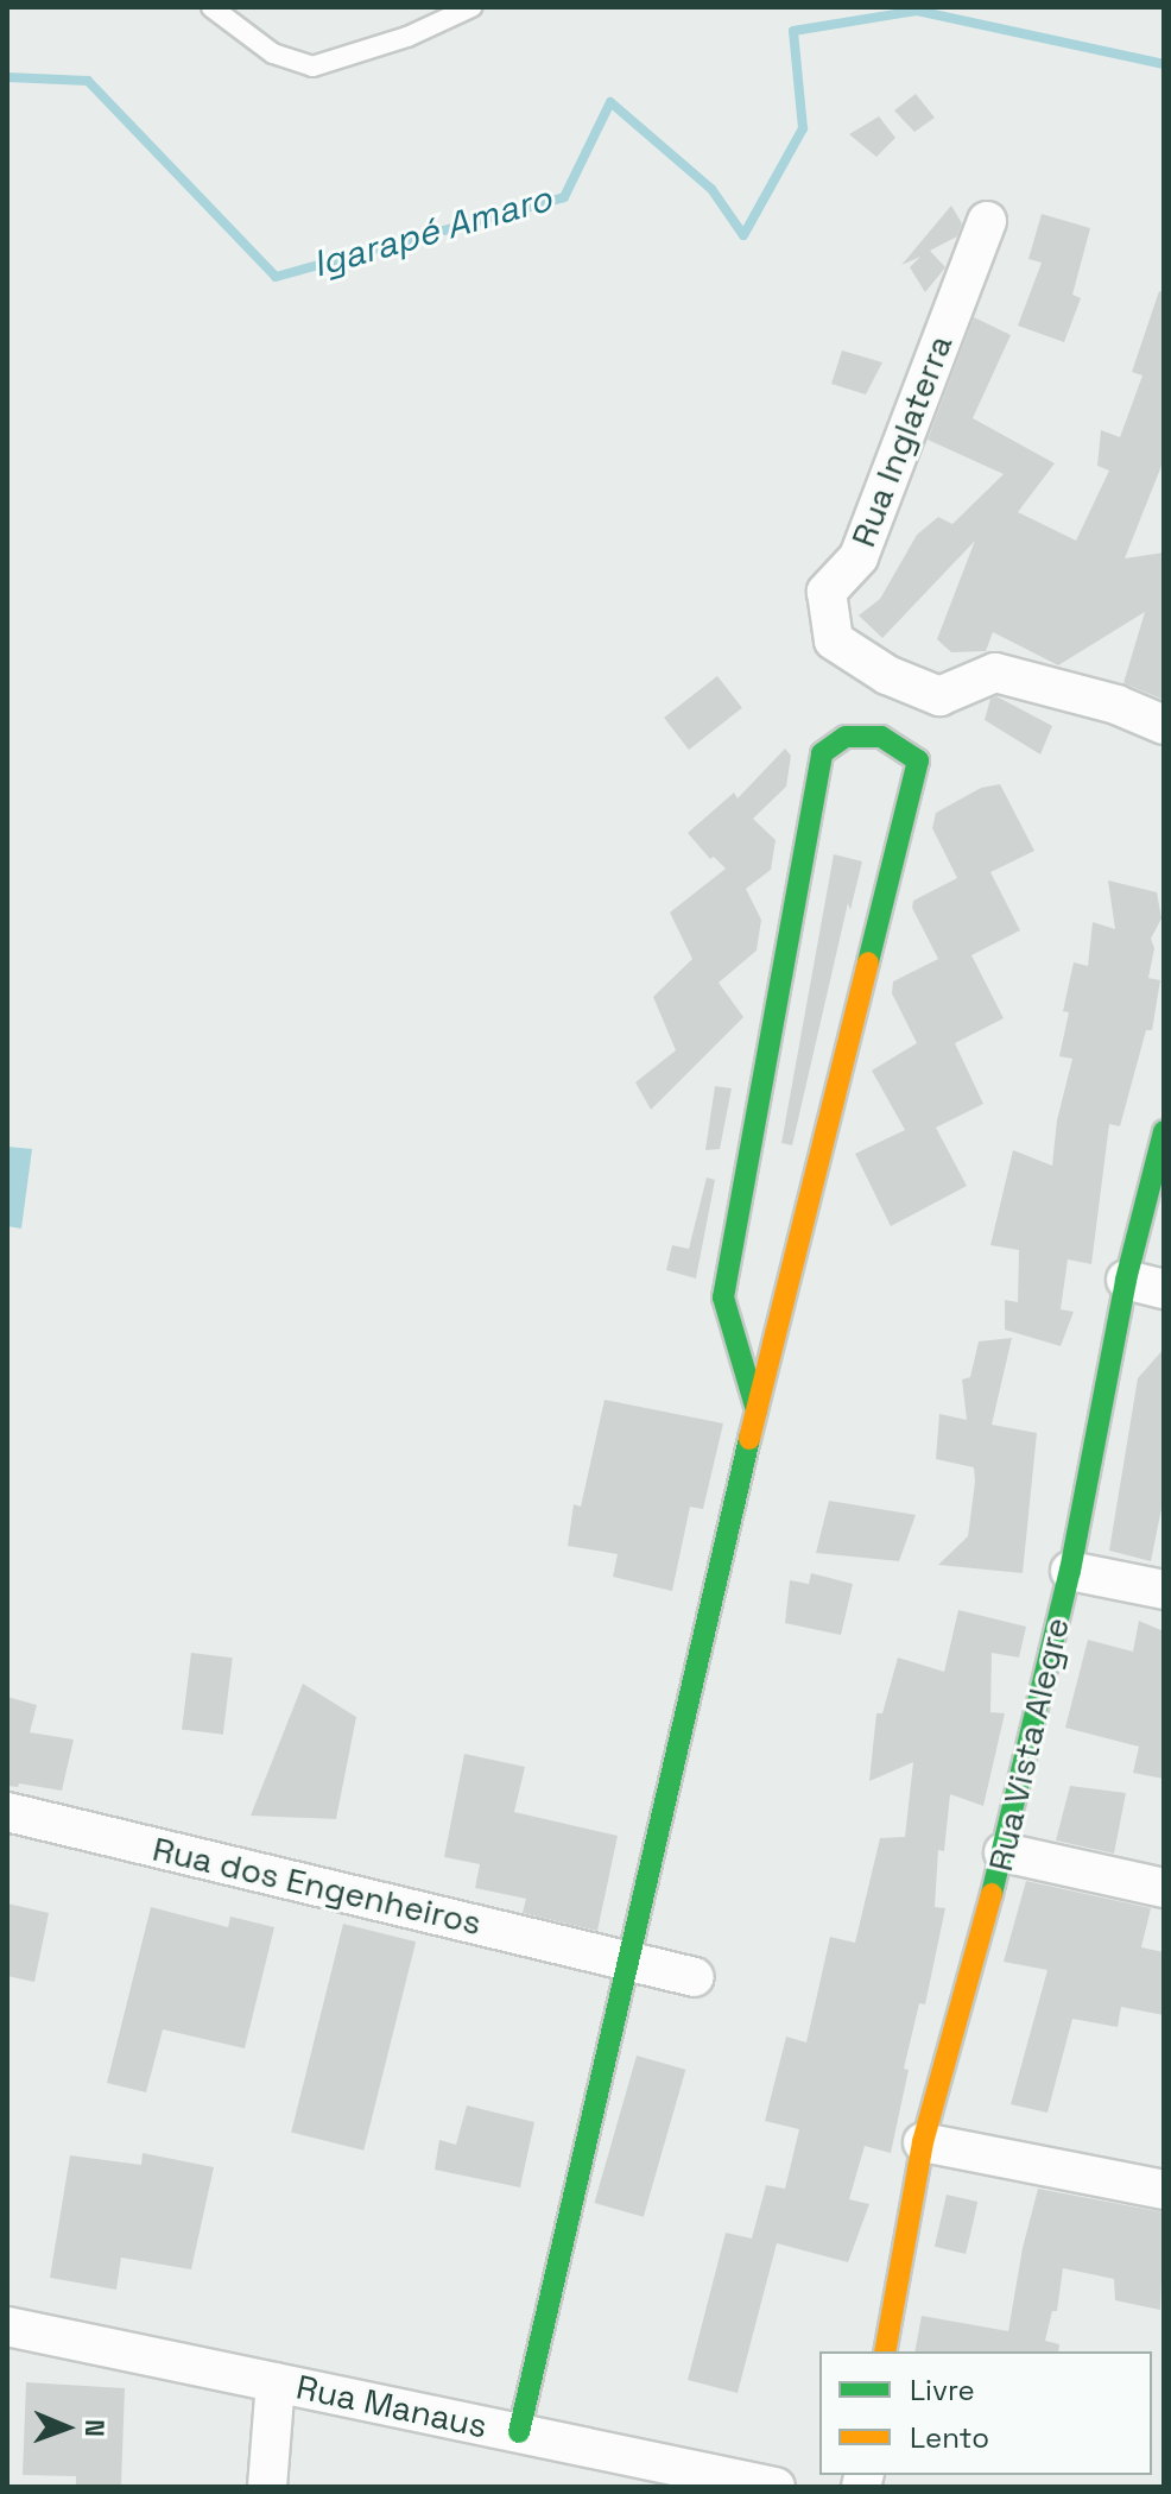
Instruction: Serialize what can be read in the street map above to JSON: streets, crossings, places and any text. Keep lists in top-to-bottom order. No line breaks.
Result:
{"streets":{"street":["Rua Inglaterra","Rua Vista Alegre","Rua dos Engenheiros","Rua Manaus"]},"water":["Igarapé Amaro"],"legend":["Livre","Lento"],"north":"right"}
